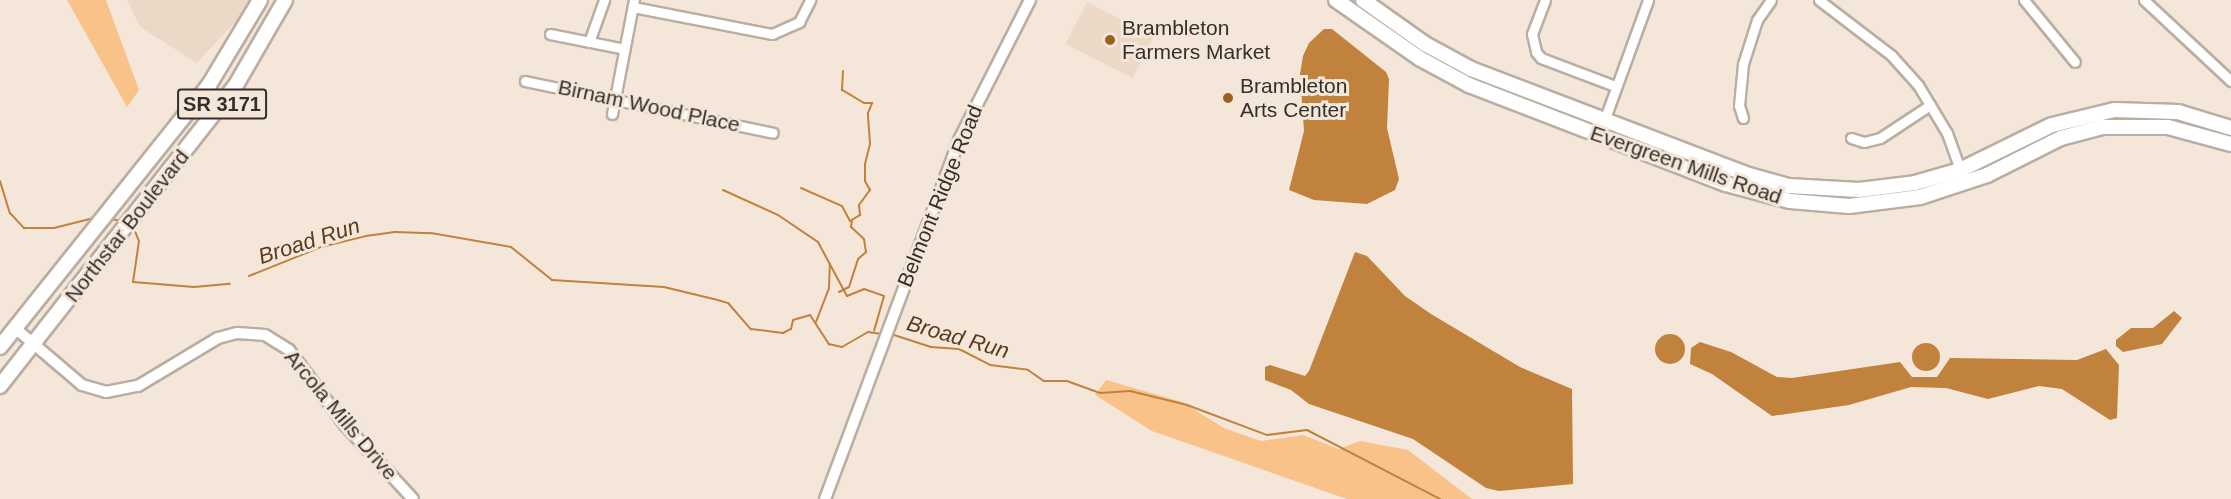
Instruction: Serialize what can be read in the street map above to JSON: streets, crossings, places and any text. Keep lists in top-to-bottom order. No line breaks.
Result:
{"streets":{"main road":["SR 3171","Evergreen Mills Road","Northstar Boulevard"],"street":["Birnam Wood Place","Belmont Ridge Road","Arcola Mills Drive"]},"crossings":[["Northstar Boulevard","Arcola Mills Drive"]],"water":["Broad Run"],"places":["Brambleton Farmers Market","Brambleton Arts Center"]}
